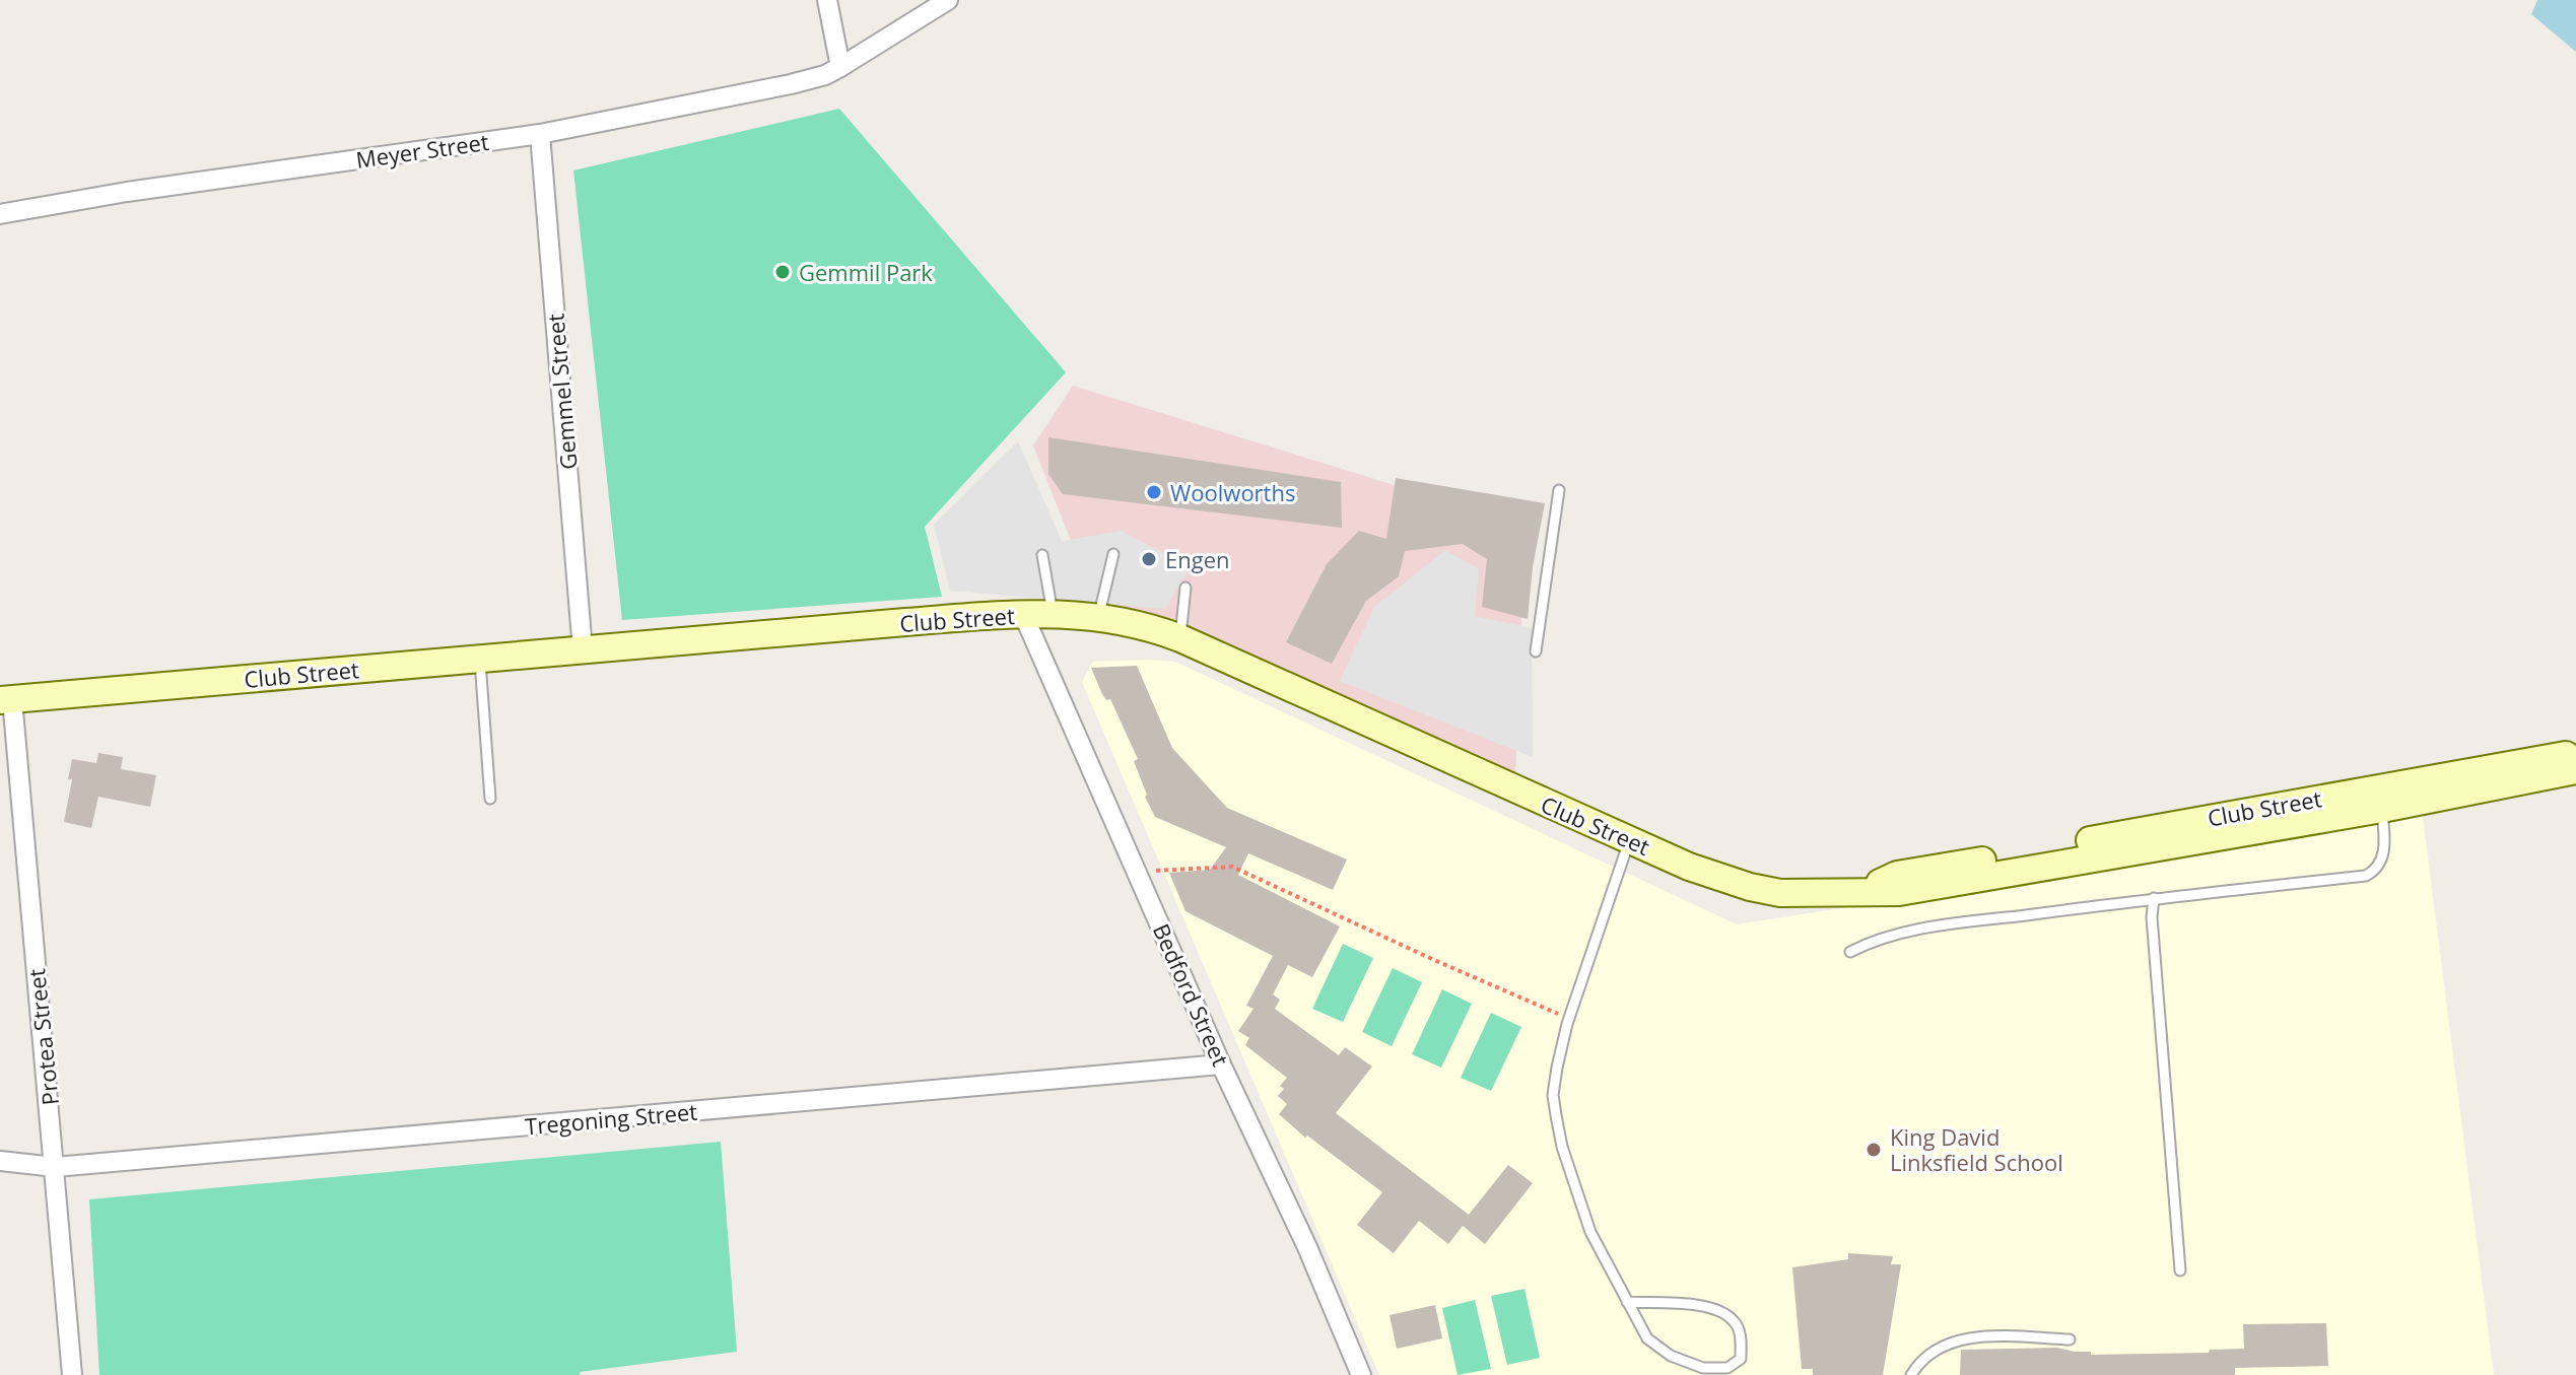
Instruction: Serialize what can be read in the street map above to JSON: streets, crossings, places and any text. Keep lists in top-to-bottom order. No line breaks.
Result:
{"streets":{"main road":["Club Street"],"street":["Meyer Street","Gemmel Street","Bedford Street","Protea Street","Tregoning Street"]},"crossings":[["Meyer Street","Gemmel Street"],["Gemmel Street","Club Street"],["Club Street","Bedford Street"],["Club Street","Protea Street"],["Bedford Street","Tregoning Street"],["Protea Street","Tregoning Street"]],"places":["Gemmil Park","Woolworths","Engen","King David Linksfield School"]}
